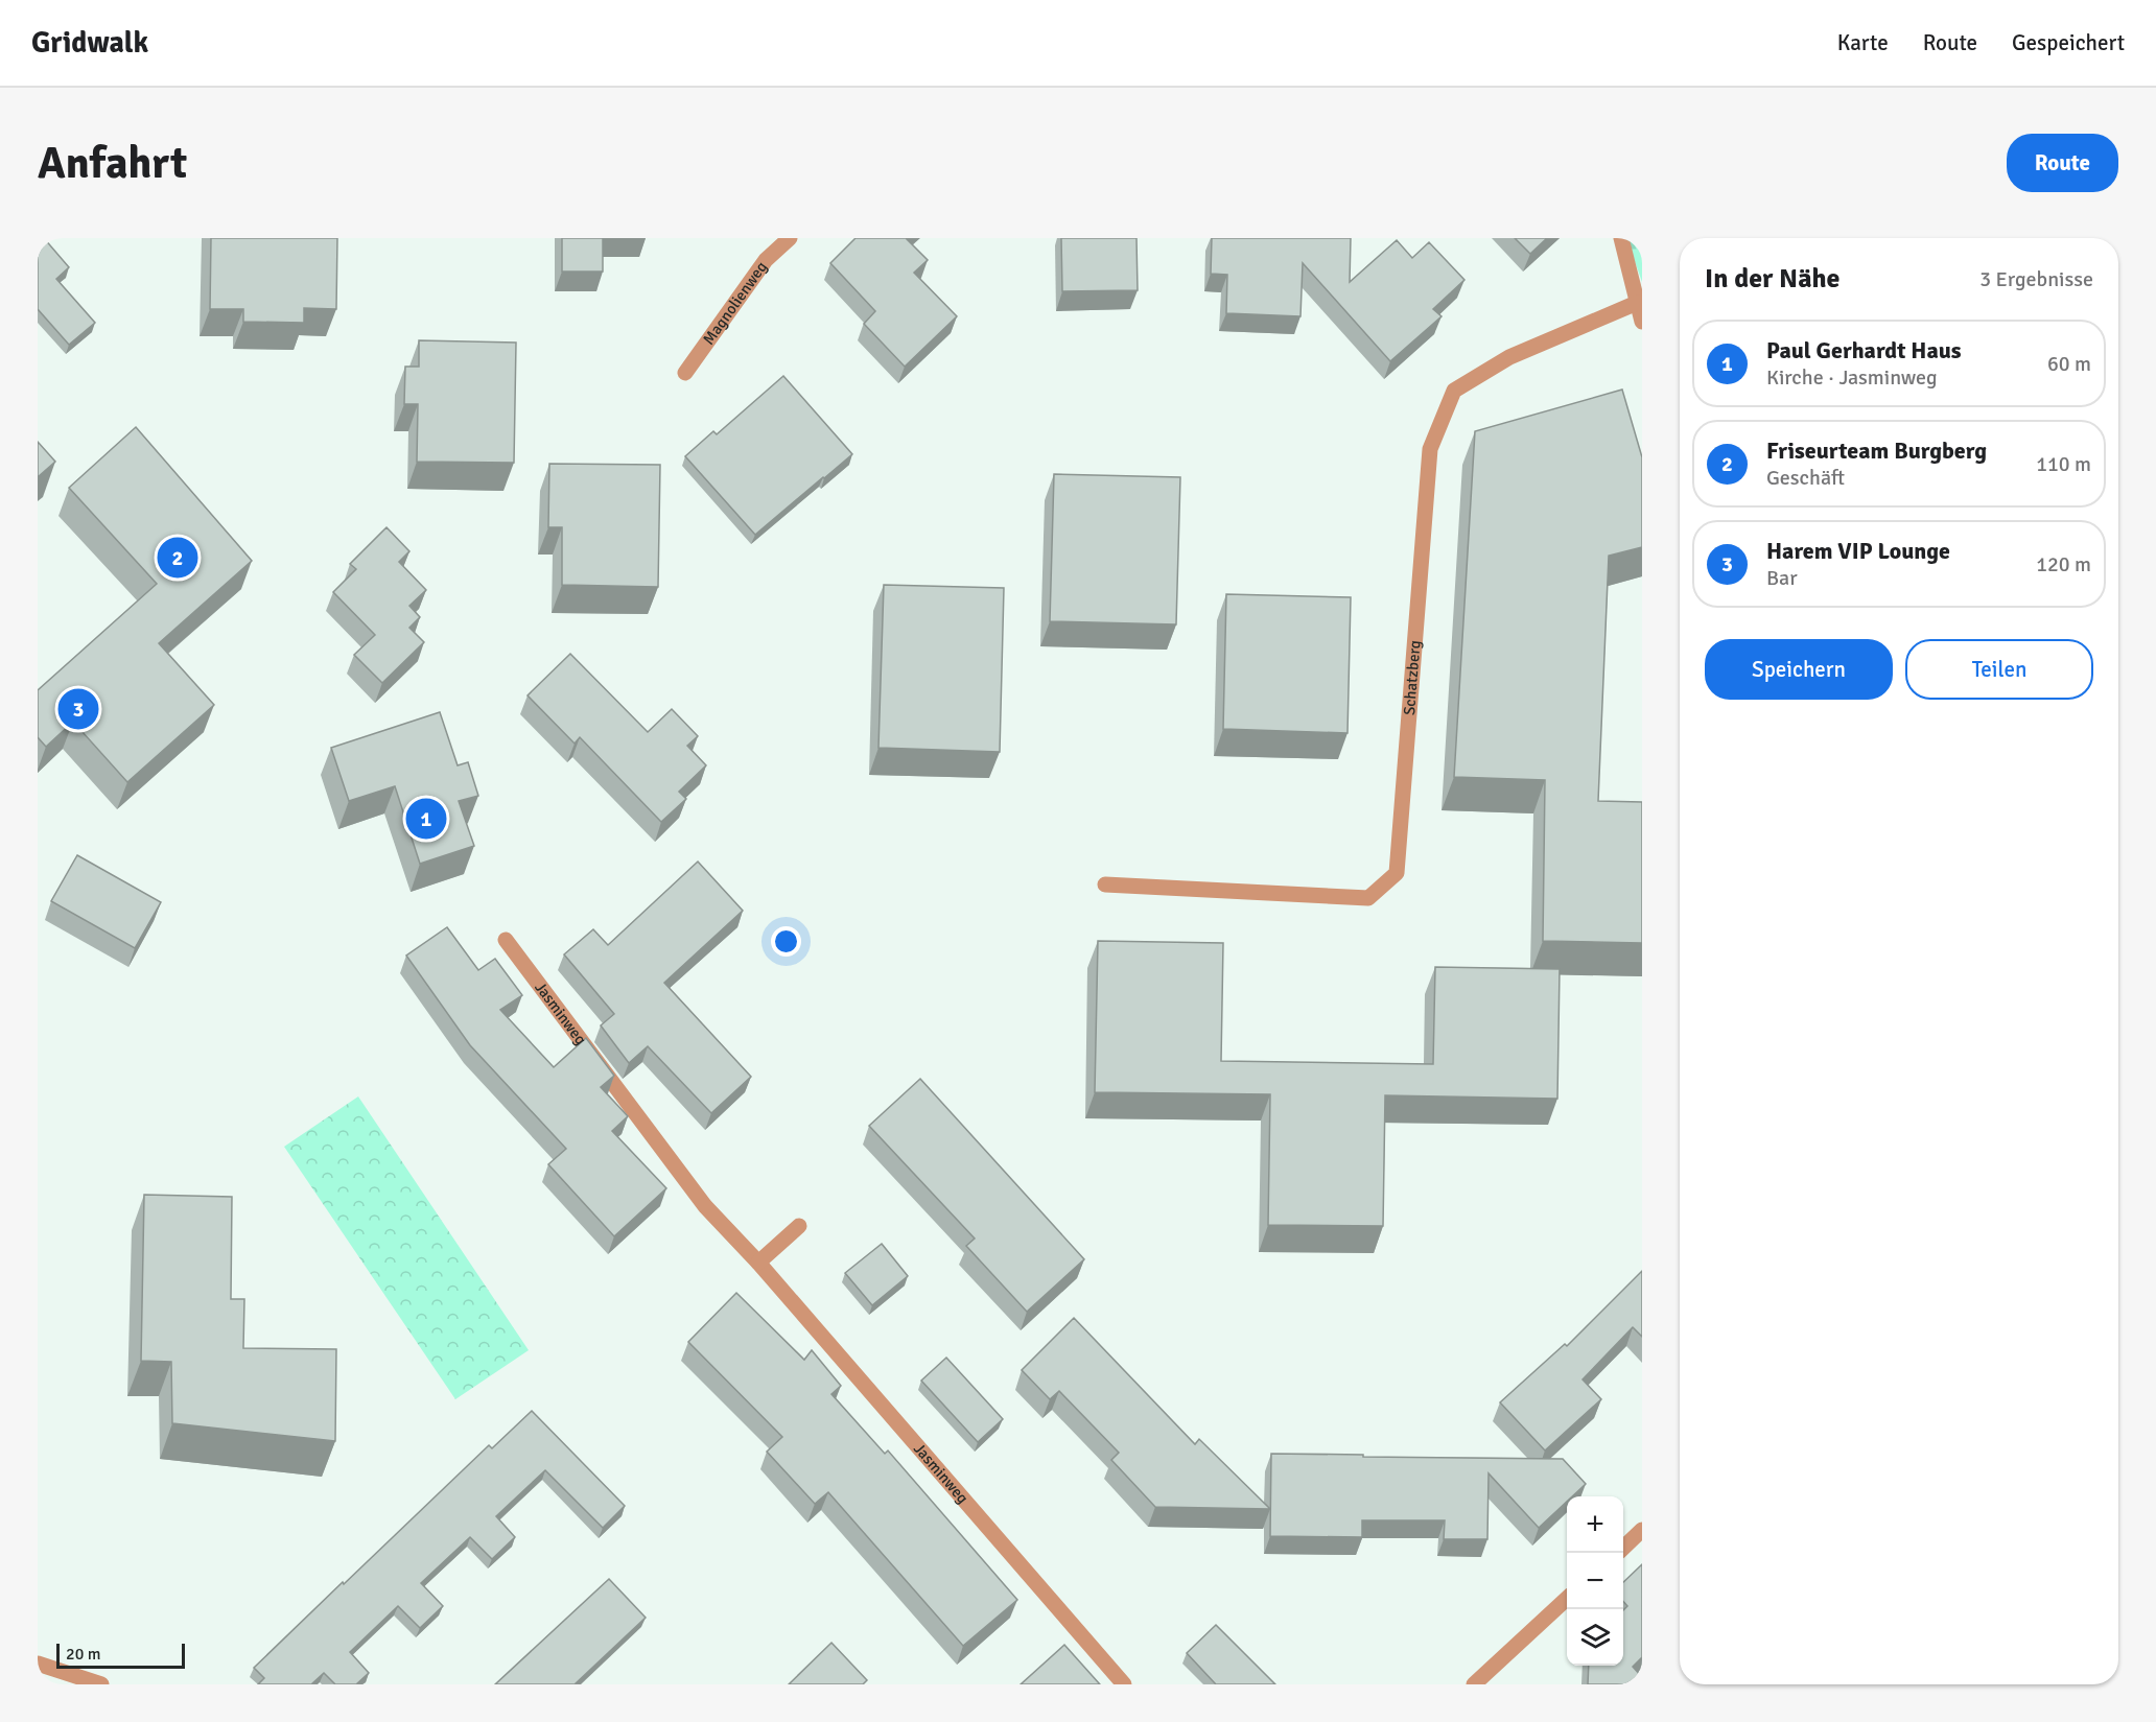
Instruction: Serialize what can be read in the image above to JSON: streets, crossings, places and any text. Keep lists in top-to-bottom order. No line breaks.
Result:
{"streets":{"street":["Magnolienweg","Schatzberg","Jasminweg"]},"scale_bar":"20 m","page":{"header":"Gridwalk","nav":["Karte","Route","Gespeichert"],"buttons":["Route",["Speichern","Teilen"]],"title":"Anfahrt","heading":["In der Nähe","3 Ergebnisse"],"list":[{"mark":"1","name":"Paul Gerhardt Haus","note":"Kirche · Jasminweg","value":"60 m"},{"mark":"2","name":"Friseurteam Burgberg","note":"Geschäft","value":"110 m"},{"mark":"3","name":"Harem VIP Lounge","note":"Bar","value":"120 m"}],"pins":["2","3","1"],"map_buttons":["+","−"],"scale":"20 m"}}
